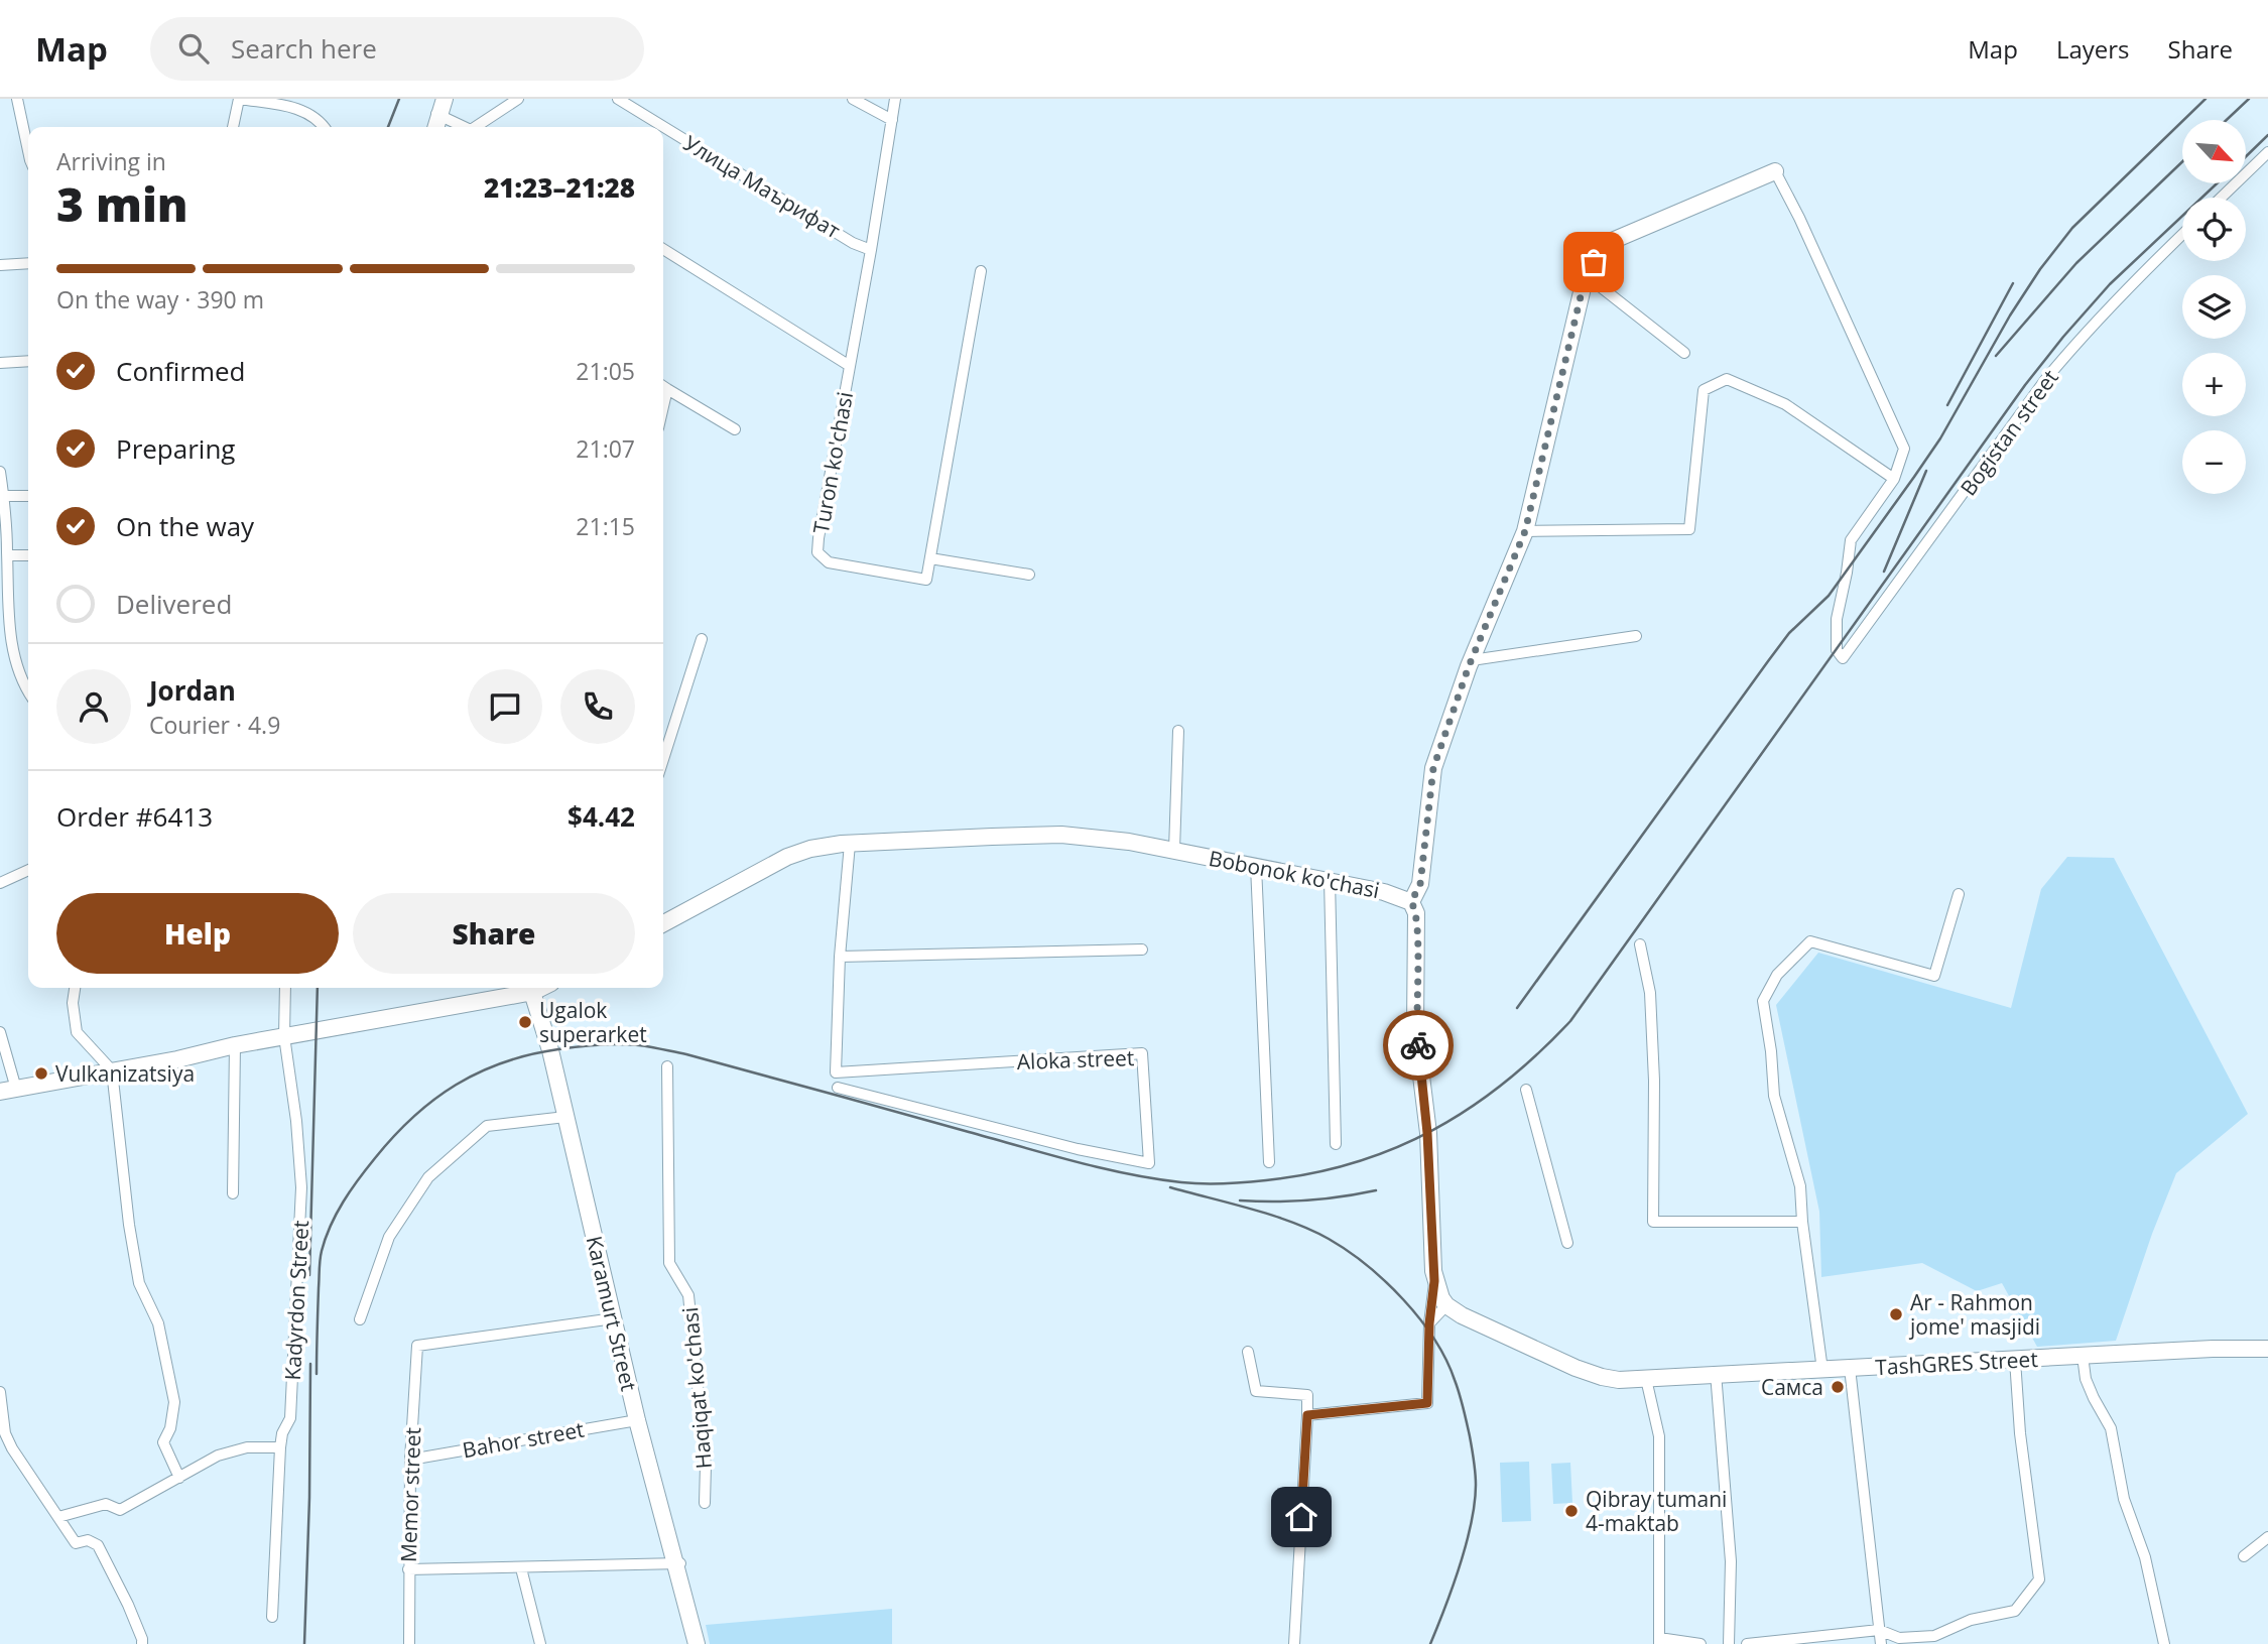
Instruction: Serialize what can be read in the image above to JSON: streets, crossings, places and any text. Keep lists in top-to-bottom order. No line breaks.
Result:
{"streets":{"main road":["Bobonok ko'chasi","Karamurt Street","TashGRES Street"],"street":["Улица Маърифат","Bogistan street","Turon ko'chasi","Aloka street","Kadyrdon Street","Haqiqat ko'chasi","Bahor street","Memor street"]},"crossings":[["Улица Маърифат","Turon ko'chasi"],["Karamurt Street","Bahor street"],["Karamurt Street","Memor street"],["Bahor street","Memor street"]],"places":["Ugalok superarket","Vulkanizatsiya","Ar - Rahmon jome' masjidi","Самса","Qibray tumani 4-maktab"],"north":"bottom right","page":{"header":"Map","search":"Search here","nav":["Map","Layers","Share"],"map_buttons":["+","−"],"heading":["3 min","Arriving in","21:23–21:28"],"panel":["Jordan","Courier · 4.9","Order #6413","$4.42"],"bar":"On the way · 390 m","list":[["Confirmed","21:05"],["Preparing","21:07"],["On the way","21:15"],"Delivered"],"buttons":["Help","Share"]}}
